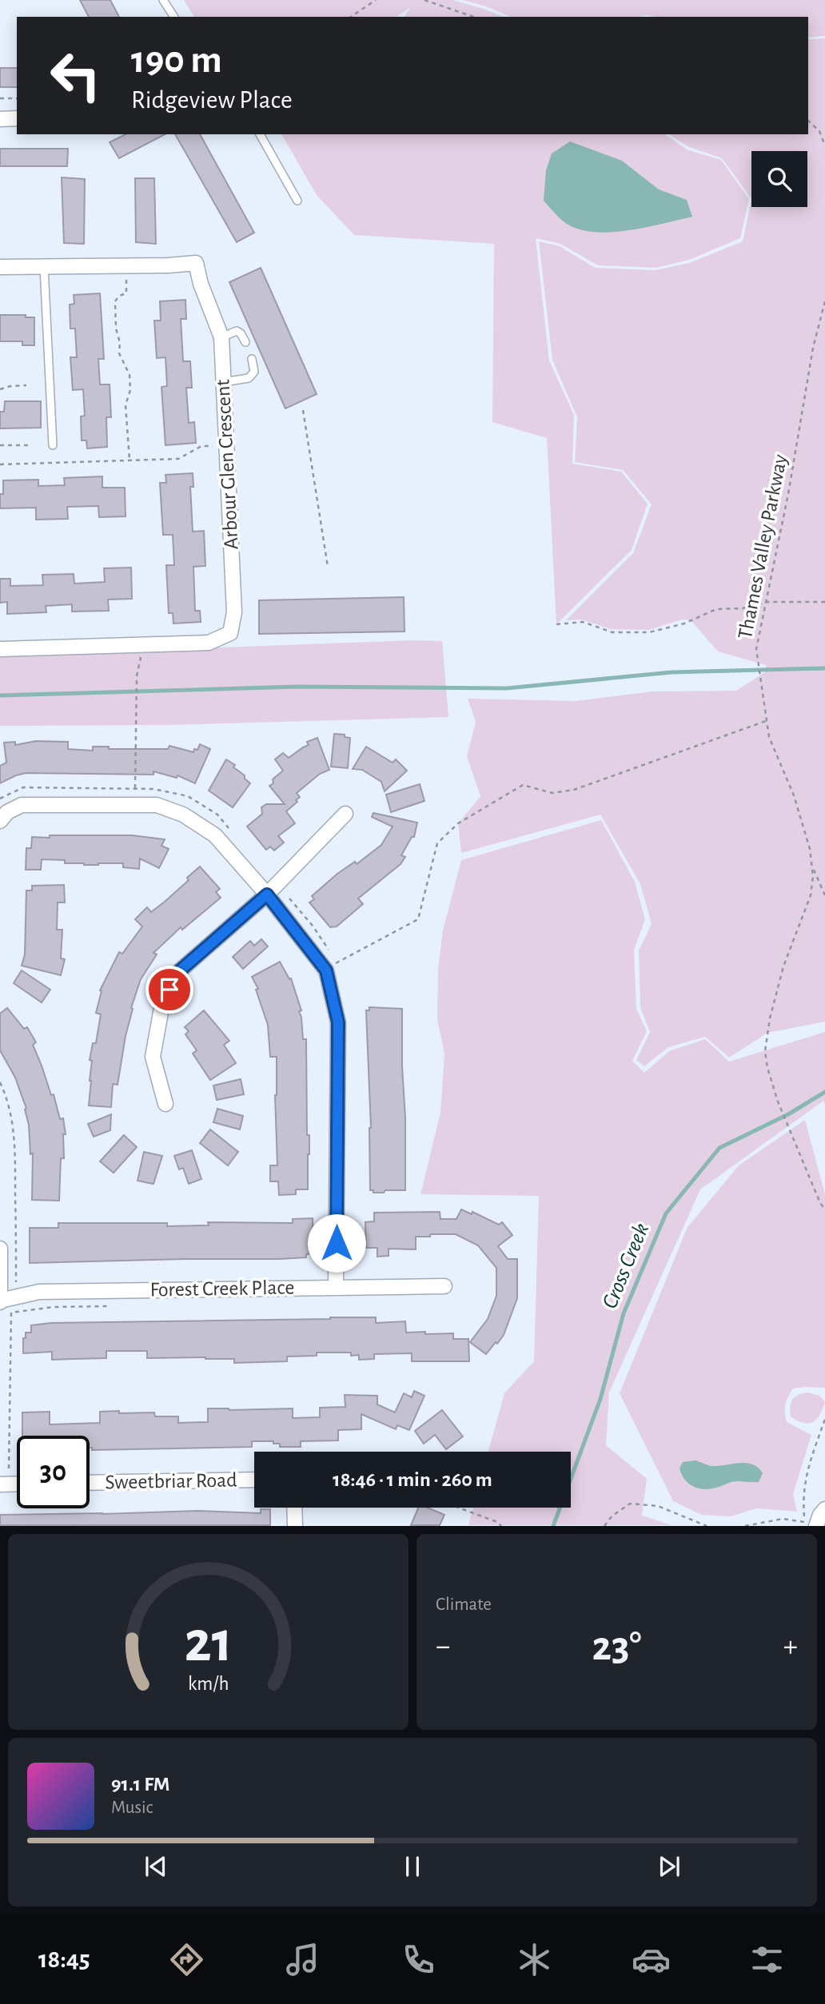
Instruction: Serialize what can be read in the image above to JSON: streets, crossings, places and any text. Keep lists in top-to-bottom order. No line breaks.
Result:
{"streets":{"street":["Arbour Glen Crescent","Forest Creek Place","Sweetbriar Road"],"path":["Thames Valley Parkway"]},"water":["Cross Creek"],"page":{"turn":["190 m","Ridgeview Place"],"limit":"30","trip":"18:46 · 1 min · 260 m","tile":"Climate","heat":["−","23°","+"],"song":["91.1 FM","Music"],"tabs":"18:45","gauge":["21","km/h"]}}
